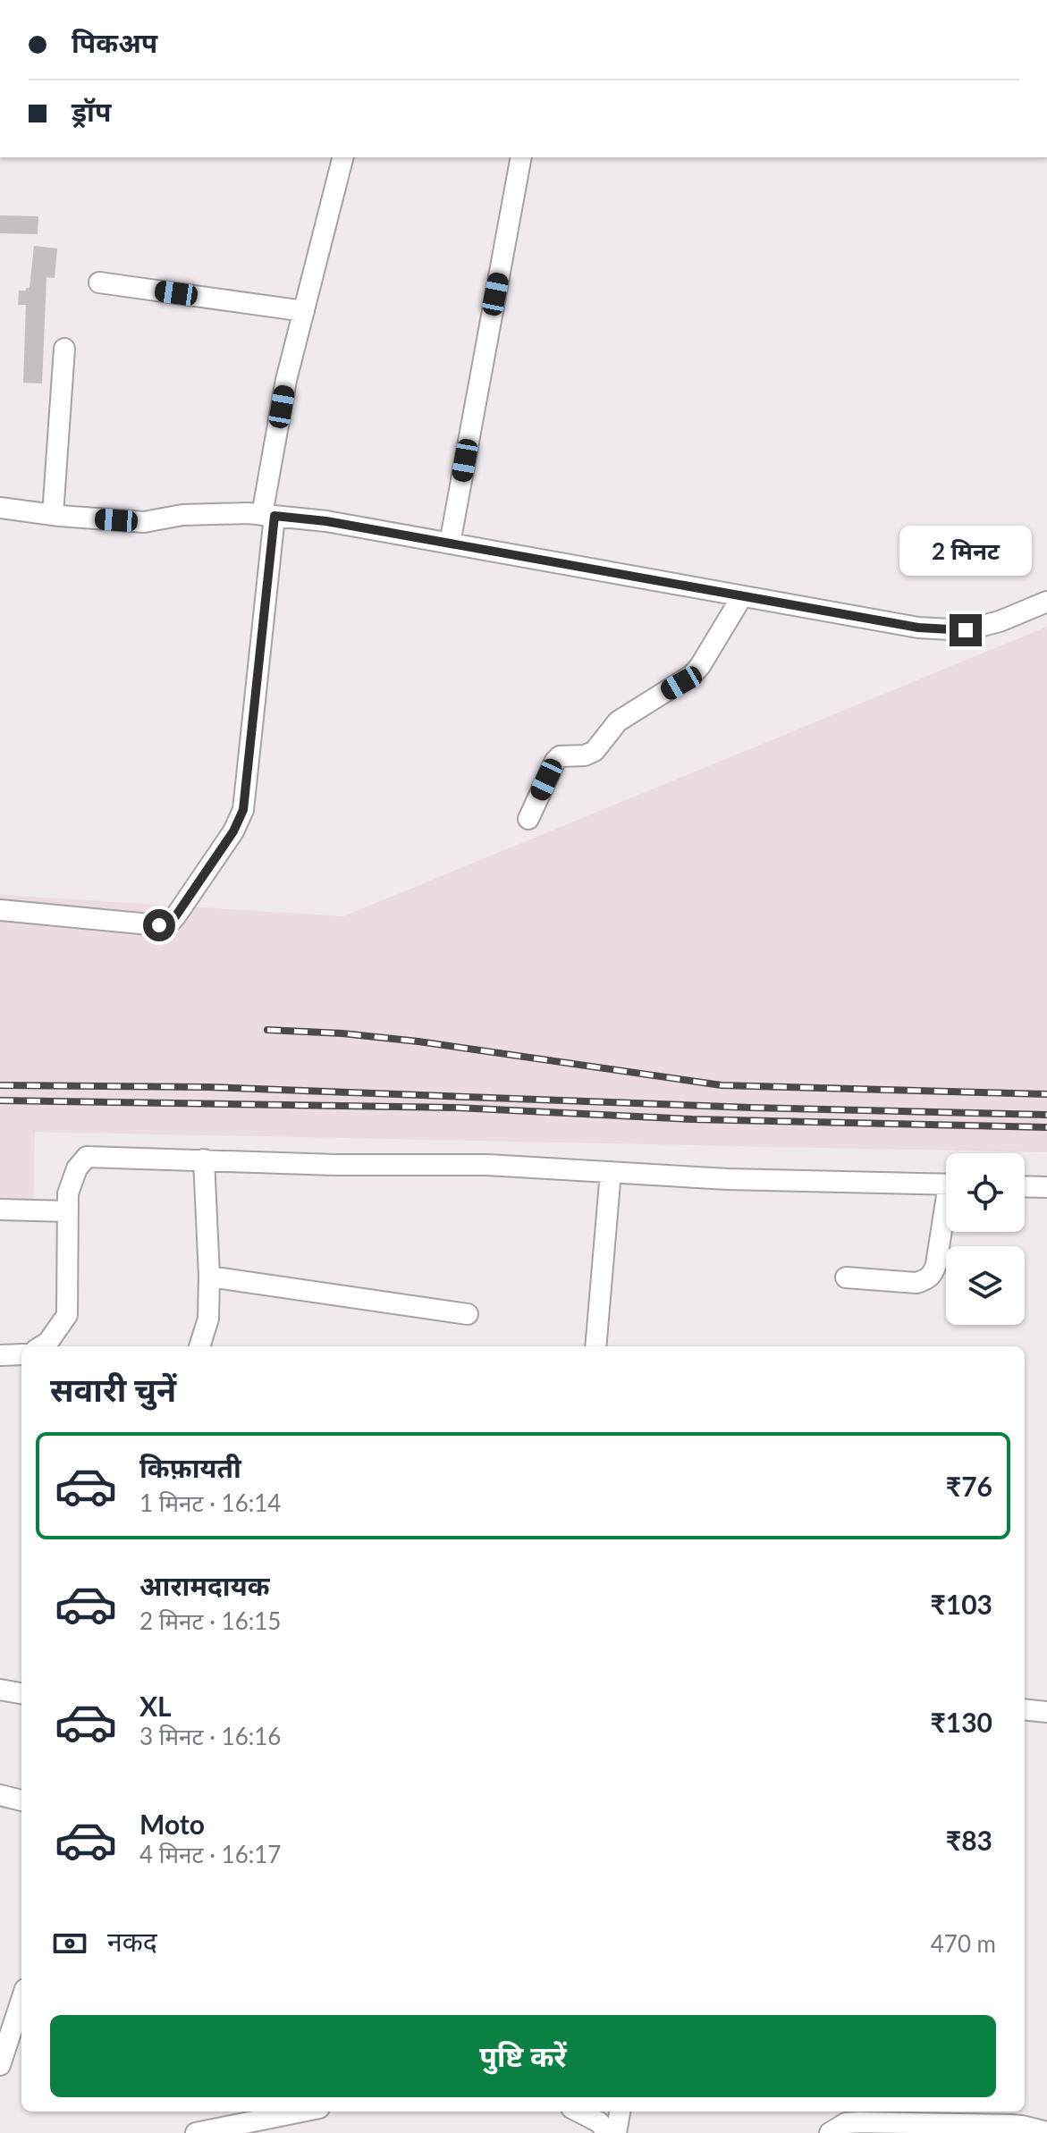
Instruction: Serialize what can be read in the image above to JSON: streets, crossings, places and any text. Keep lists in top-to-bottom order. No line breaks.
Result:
{"page":{"banner":["पिकअप","ड्रॉप"],"bubble":"2 मिनट","heading":"सवारी चुनें","list":[{"name":"किफ़ायती","note":"1 मिनट · 16:14","value":"₹76"},{"name":"आरामदायक","note":"2 मिनट · 16:15","value":"₹103"},{"name":"XL","note":"3 मिनट · 16:16","value":"₹130"},{"name":"Moto","note":"4 मिनट · 16:17","value":"₹83"}],"pay":["नकद","470 m"],"buttons":"पुष्टि करें"}}
